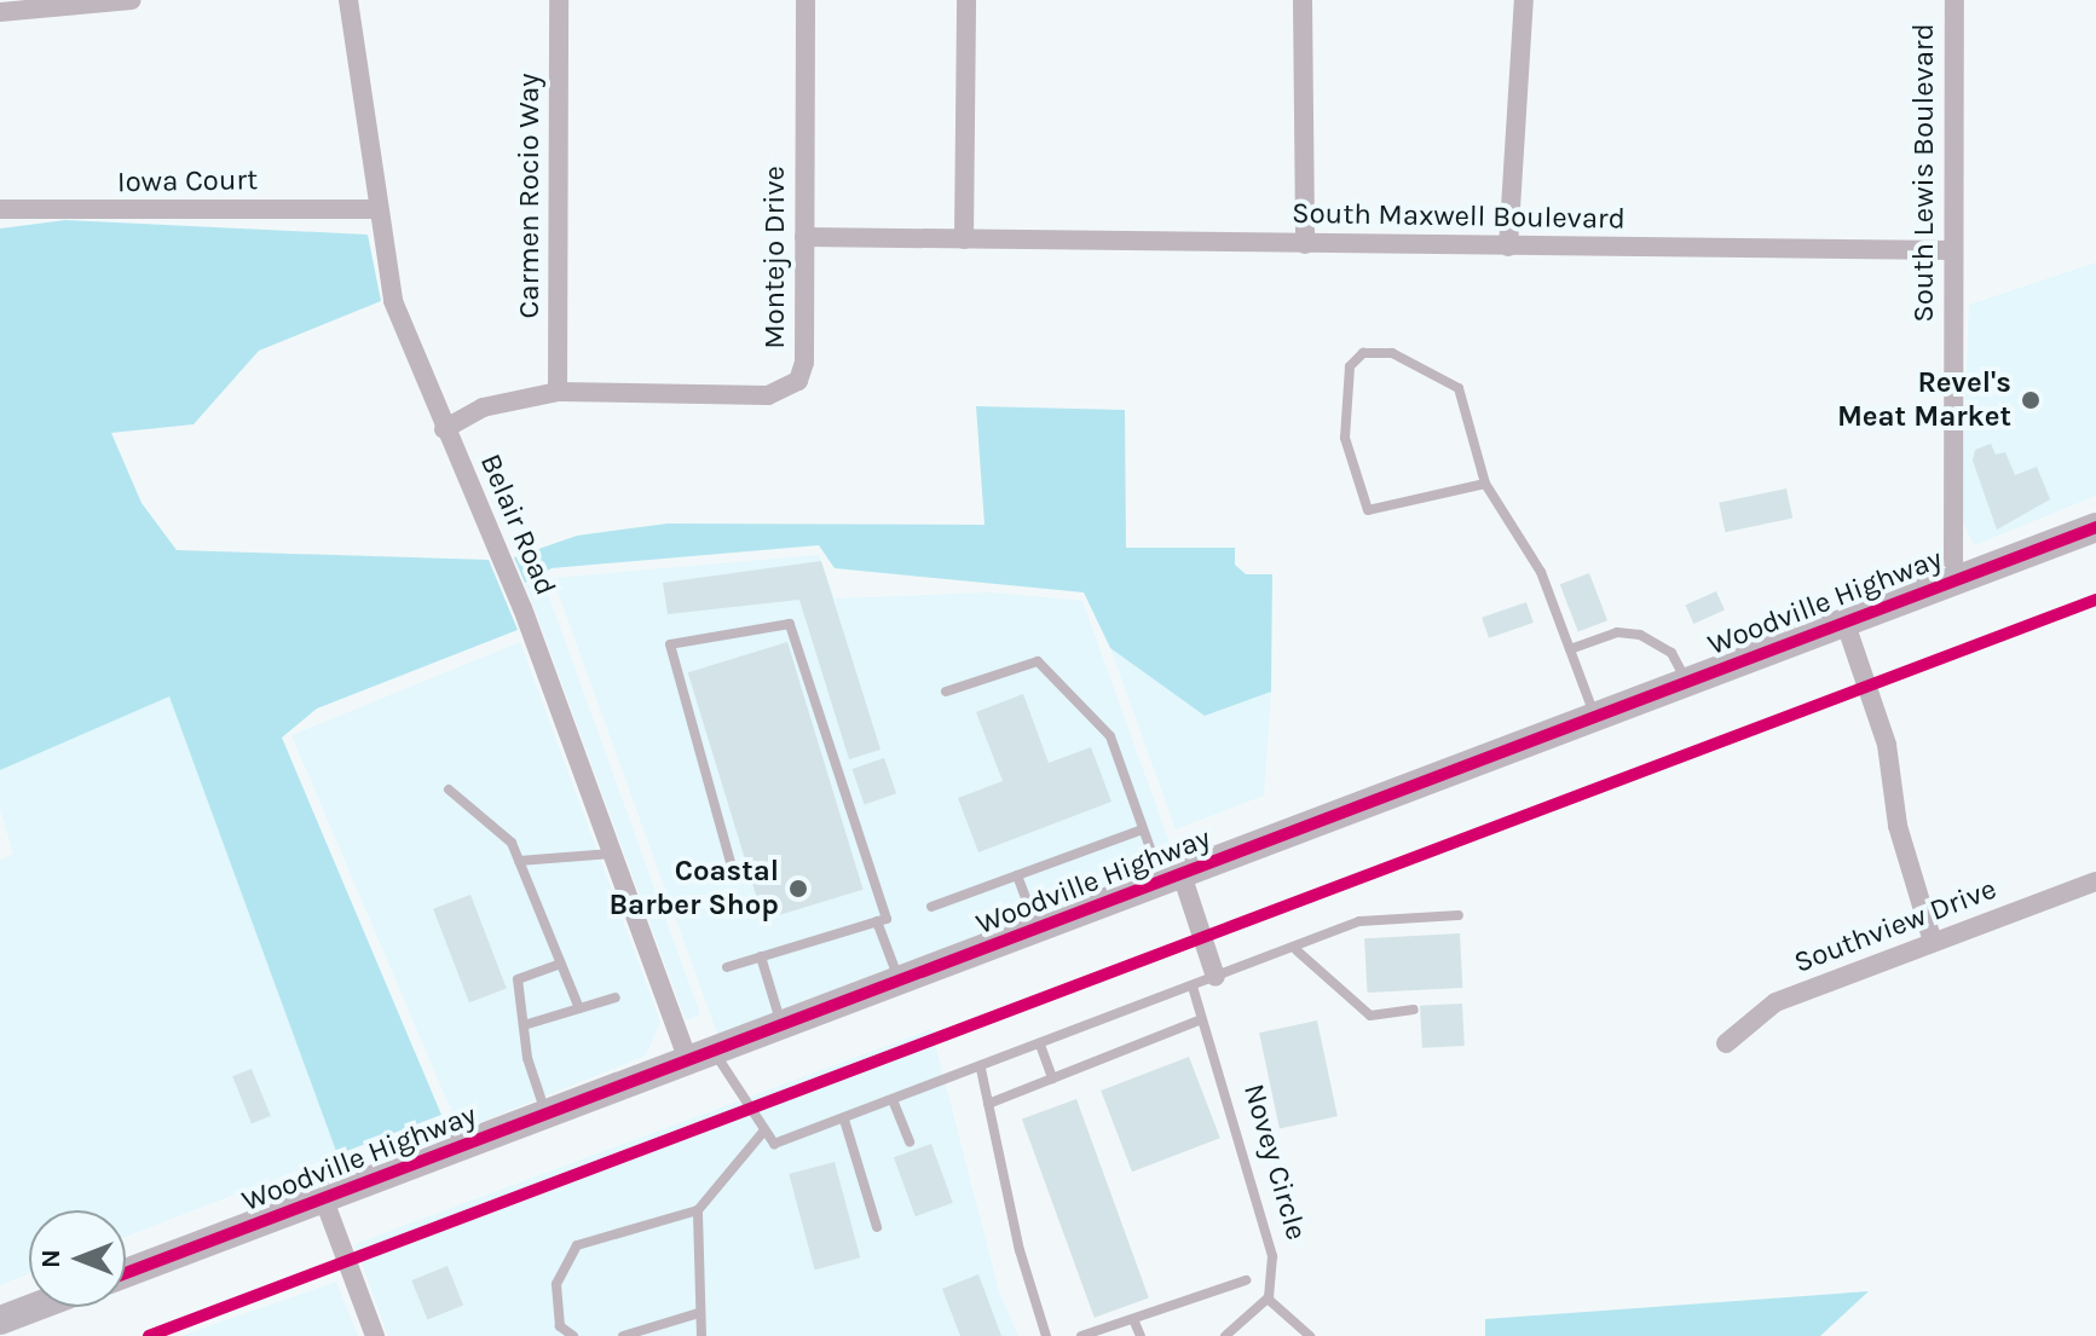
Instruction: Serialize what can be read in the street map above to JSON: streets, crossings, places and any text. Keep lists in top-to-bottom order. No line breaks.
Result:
{"streets":{"main road":["Woodville Highway"],"street":["South Lewis Boulevard","Iowa Court","Carmen Rocio Way","South Maxwell Boulevard","Montejo Drive","Belair Road","Southview Drive"],"lane":["Novey Circle"]},"crossings":[["South Lewis Boulevard","South Maxwell Boulevard"],["South Lewis Boulevard","Woodville Highway"],["Iowa Court","Belair Road"],["Carmen Rocio Way","Montejo Drive"],["South Maxwell Boulevard","Montejo Drive"],["Montejo Drive","Belair Road"],["Belair Road","Woodville Highway"]],"places":["Revel's Meat Market","Coastal Barber Shop"],"north":"left"}
